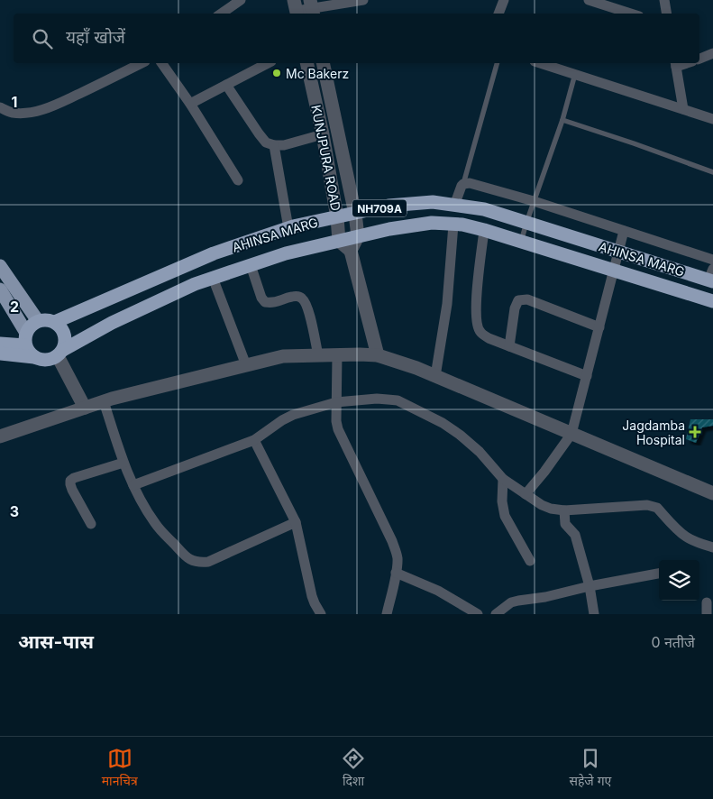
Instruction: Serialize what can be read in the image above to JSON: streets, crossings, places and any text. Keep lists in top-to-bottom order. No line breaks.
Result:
{"streets":{"highway":["NH709A","AHINSA MARG"],"street":["KUNJPURA ROAD"]},"crossings":[["KUNJPURA ROAD","AHINSA MARG"],["NH709A","AHINSA MARG"]],"places":{"other":["Mc Bakerz"],"health":["Jagdamba Hospital"]},"page":{"search":"यहाँ खोजें","heading":["आस-पास","0 नतीजे"],"nav":["मानचित्र","दिशा","सहेजे गए"]},"grid":{"rows":["1","2","3"]}}
